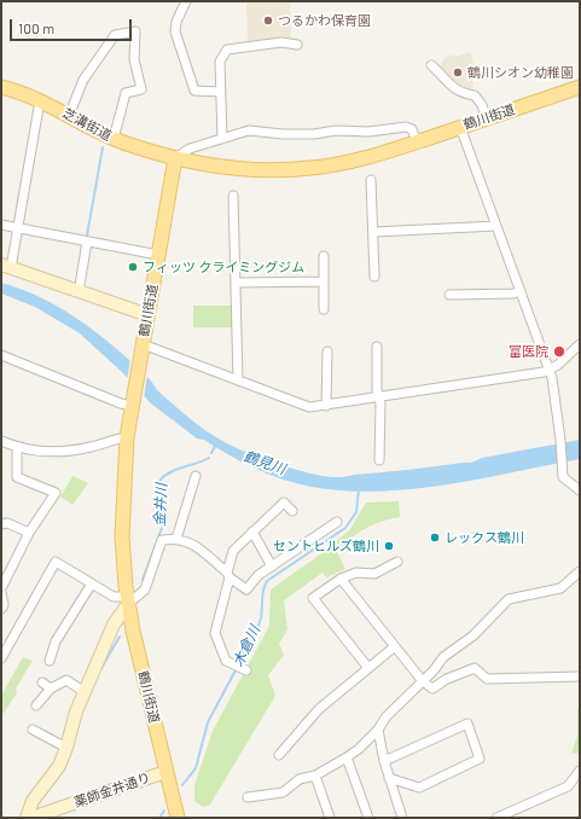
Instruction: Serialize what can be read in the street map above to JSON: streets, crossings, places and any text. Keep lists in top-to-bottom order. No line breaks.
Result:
{"streets":{"main road":["鶴川街道","芝溝街道"],"street":["薬師金井通り"]},"crossings":[["鶴川街道","芝溝街道"],["鶴川街道","薬師金井通り"]],"water":["鶴見川","金井川","木倉川"],"places":["つるかわ保育園","鶴川シオン幼稚園","フィッツ クライミングジム","富医院","レックス鶴川","セントヒルズ鶴川"],"scale_bar":"100 m"}
